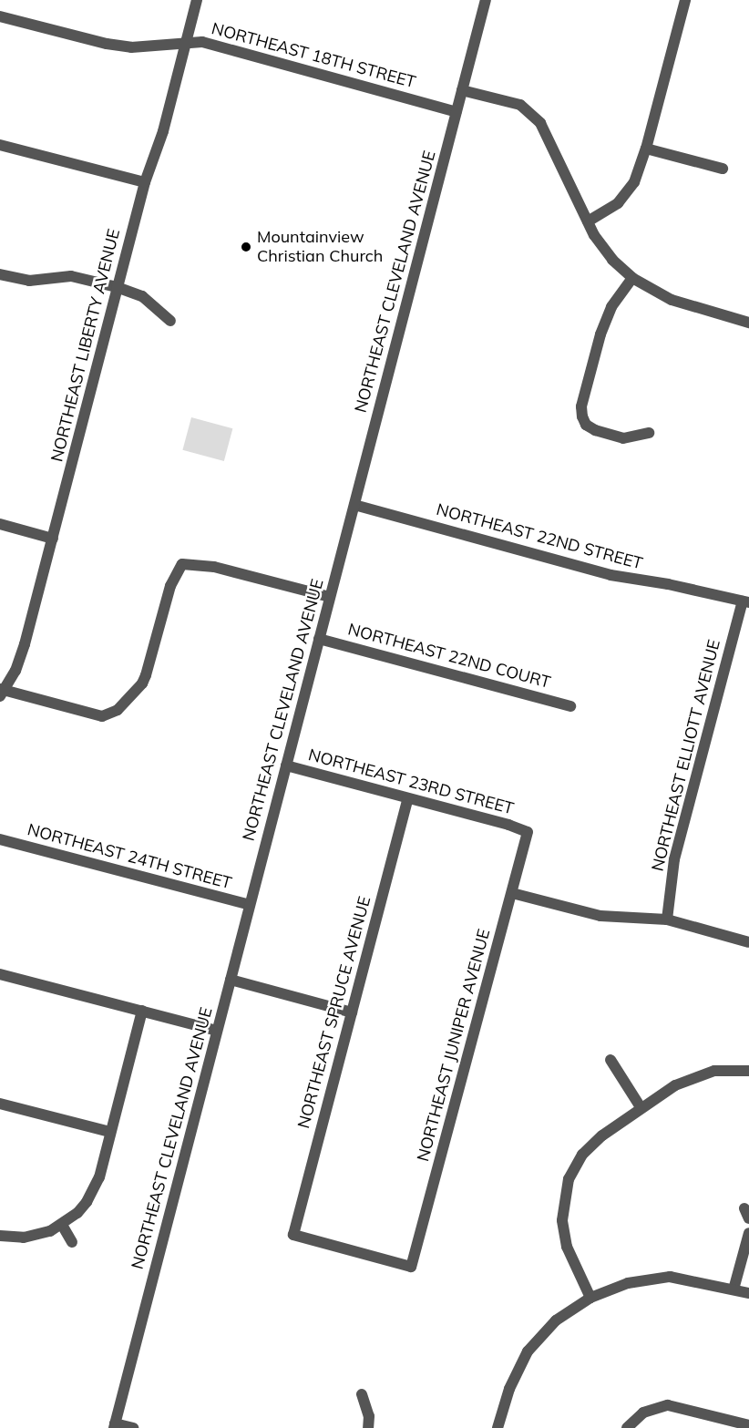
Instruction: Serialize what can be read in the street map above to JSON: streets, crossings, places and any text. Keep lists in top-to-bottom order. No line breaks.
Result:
{"streets":{"street":["NORTHEAST 18TH STREET","NORTHEAST CLEVELAND AVENUE","NORTHEAST LIBERTY AVENUE","NORTHEAST 22ND STREET","NORTHEAST 22ND COURT","NORTHEAST ELLIOTT AVENUE","NORTHEAST 23RD STREET","NORTHEAST 24TH STREET","NORTHEAST SPRUCE AVENUE","NORTHEAST JUNIPER AVENUE"]},"crossings":[["NORTHEAST 18TH STREET","NORTHEAST CLEVELAND AVENUE"],["NORTHEAST 18TH STREET","NORTHEAST LIBERTY AVENUE"],["NORTHEAST CLEVELAND AVENUE","NORTHEAST 22ND STREET"],["NORTHEAST CLEVELAND AVENUE","NORTHEAST 22ND COURT"],["NORTHEAST CLEVELAND AVENUE","NORTHEAST 23RD STREET"],["NORTHEAST CLEVELAND AVENUE","NORTHEAST 24TH STREET"],["NORTHEAST 22ND STREET","NORTHEAST ELLIOTT AVENUE"],["NORTHEAST 23RD STREET","NORTHEAST SPRUCE AVENUE"],["NORTHEAST 23RD STREET","NORTHEAST JUNIPER AVENUE"],["NORTHEAST SPRUCE AVENUE","NORTHEAST JUNIPER AVENUE"]],"places":["Mountainview Christian Church"]}
